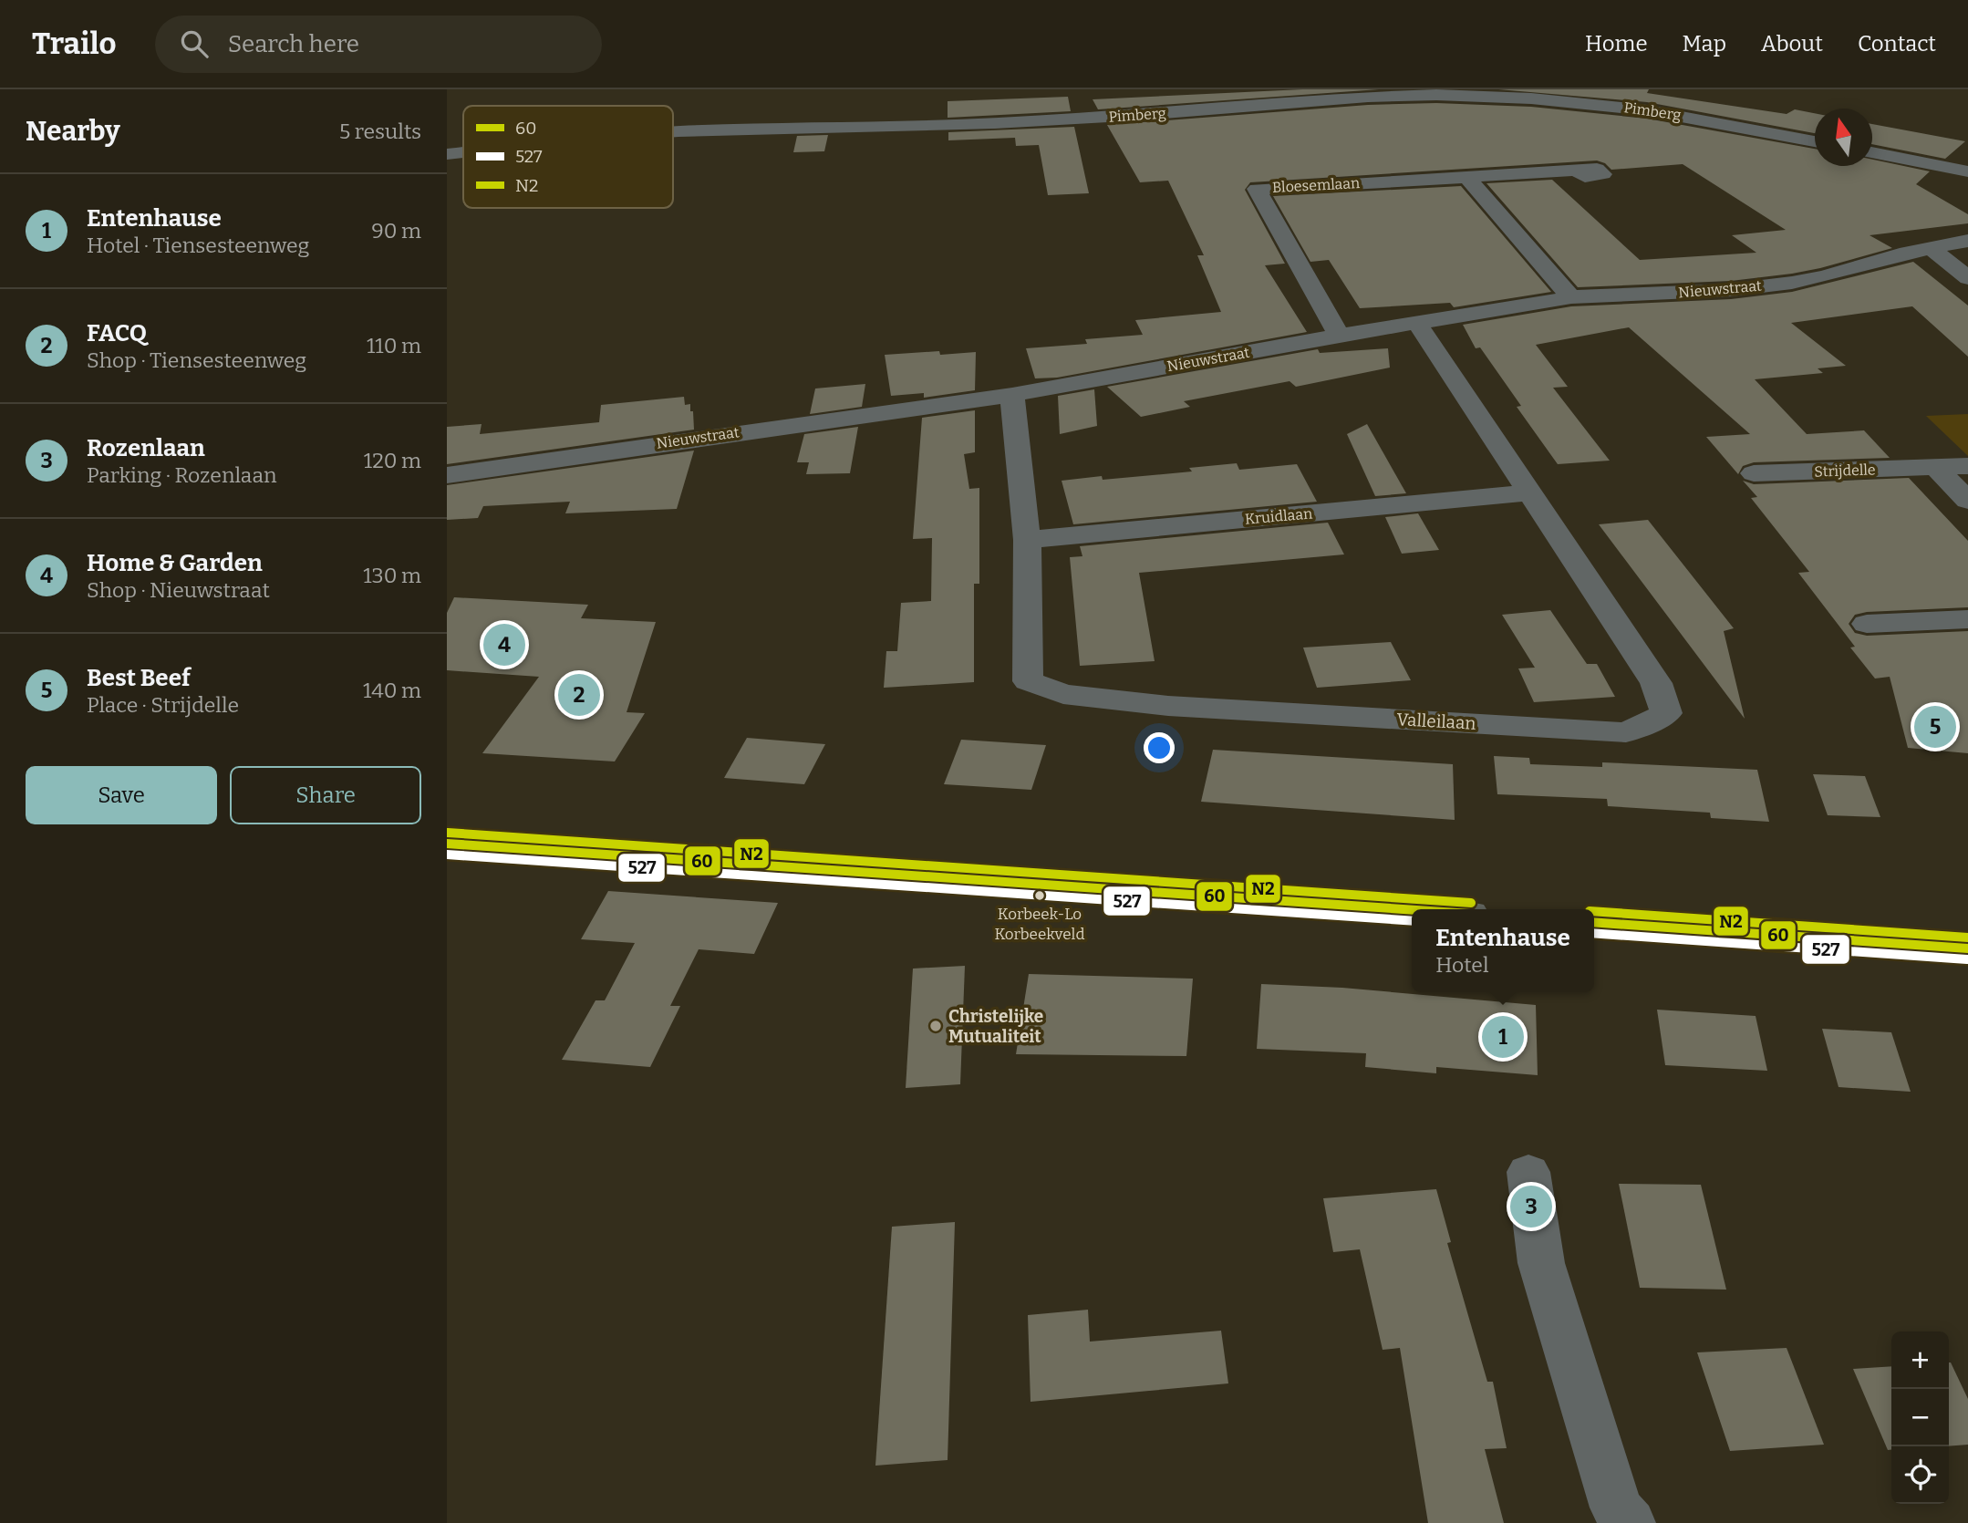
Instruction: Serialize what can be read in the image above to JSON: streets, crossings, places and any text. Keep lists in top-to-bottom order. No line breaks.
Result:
{"streets":{"street":["Pimberg","Bloesemlaan","Nieuwstraat","Strijdelle","Kruidlaan","Valleilaan"]},"crossings":[["Bloesemlaan","Nieuwstraat"],["Nieuwstraat","Valleilaan"],["Kruidlaan","Valleilaan"]],"places":["Korbeek-Lo Korbeekveld","Christelijke Mutualiteit"],"lines":["transit line N2","transit line 60","transit line 527"],"legend":["60","527","N2"],"north":"top","page":{"header":"Trailo","search":"Search here","nav":["Home","Map","About","Contact"],"heading":["Nearby","5 results"],"list":[{"mark":"1","name":"Entenhause","note":"Hotel · Tiensesteenweg","value":"90 m"},{"mark":"2","name":"FACQ","note":"Shop · Tiensesteenweg","value":"110 m"},{"mark":"3","name":"Rozenlaan","note":"Parking · Rozenlaan","value":"120 m"},{"mark":"4","name":"Home & Garden","note":"Shop · Nieuwstraat","value":"130 m"},{"mark":"5","name":"Best Beef","note":"Place · Strijdelle","value":"140 m"}],"pins":["4","2","5","1","3"],"buttons":["Save","Share"],"popup":["Entenhause","Hotel"],"map_buttons":["+","−"]}}
